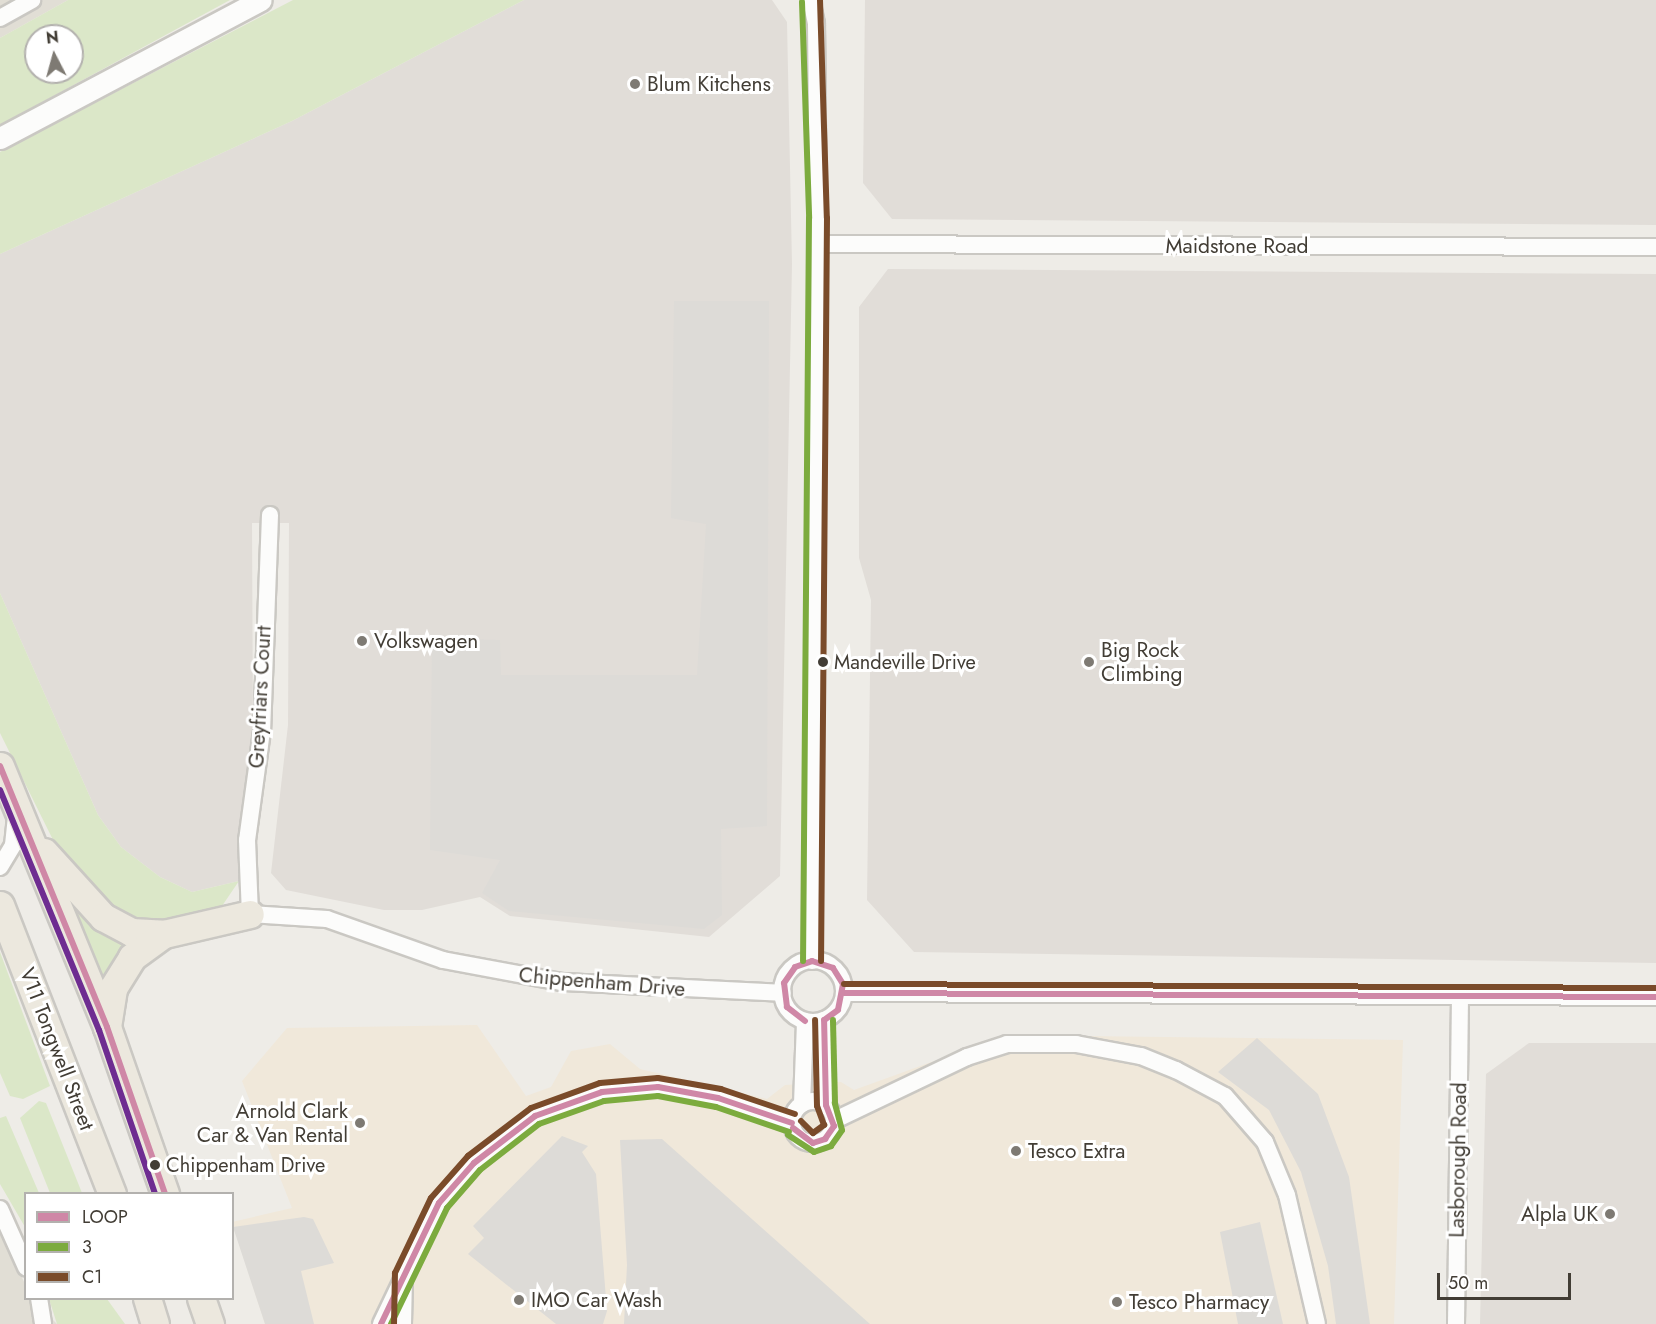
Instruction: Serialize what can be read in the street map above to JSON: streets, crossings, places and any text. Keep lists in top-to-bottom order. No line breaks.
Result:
{"streets":{"highway":["V11 Tongwell Street"],"street":["Maidstone Road","Greyfriars Court","Chippenham Drive","Lasborough Road"]},"crossings":[["Greyfriars Court","Chippenham Drive"]],"places":["Blum Kitchens","Volkswagen","Mandeville Drive","Big Rock Climbing","Arnold Clark Car & Van Rental","Tesco Extra","Chippenham Drive","Alpla UK","IMO Car Wash","Tesco Pharmacy"],"lines":["transit line C1","transit line 3","transit line LOOP"],"legend":["LOOP","3","C1"],"scale_bar":"50 m","north":"top"}
